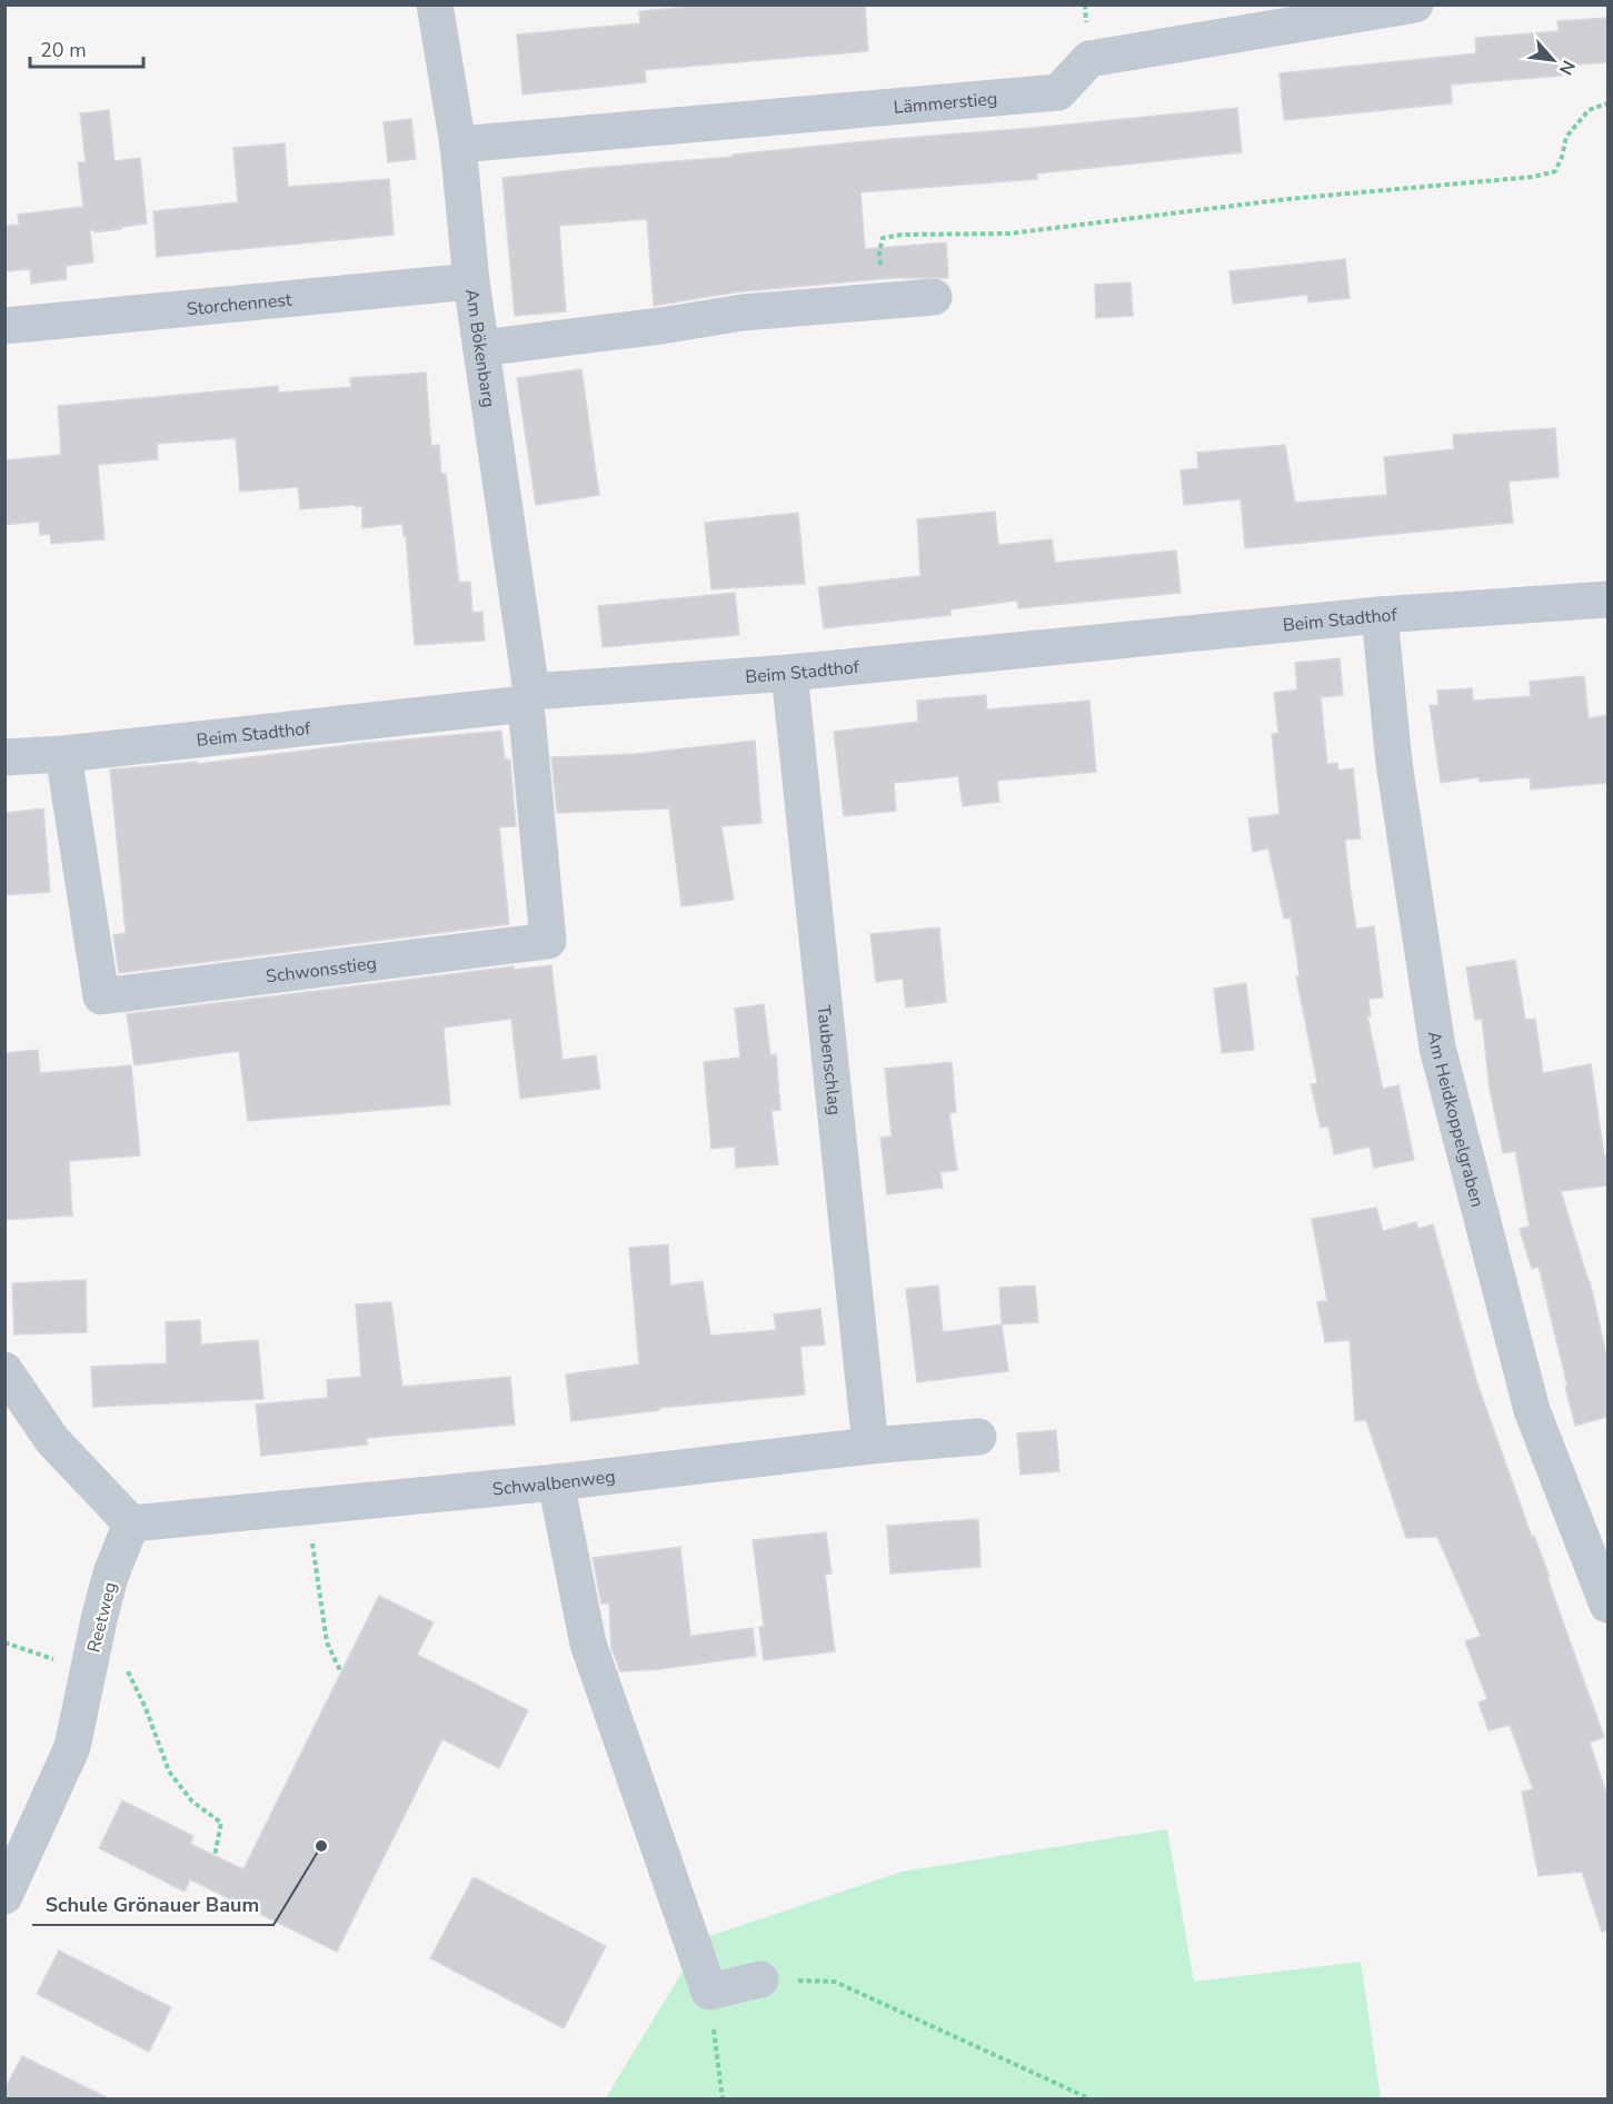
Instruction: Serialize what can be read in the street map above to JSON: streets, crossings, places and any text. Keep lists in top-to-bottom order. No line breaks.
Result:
{"streets":{"street":["Lämmerstieg","Storchennest","Am Bökenbarg","Beim Stadthof","Schwonsstieg","Taubenschlag","Am Heidkoppelgraben","Schwalbenweg","Reetweg"]},"crossings":[["Lämmerstieg","Am Bökenbarg"],["Storchennest","Am Bökenbarg"],["Am Bökenbarg","Beim Stadthof"],["Am Bökenbarg","Schwonsstieg"],["Beim Stadthof","Schwonsstieg"],["Beim Stadthof","Taubenschlag"],["Beim Stadthof","Am Heidkoppelgraben"],["Taubenschlag","Schwalbenweg"],["Schwalbenweg","Reetweg"]],"places":["Schule Grönauer Baum"],"scale_bar":"20 m","north":"bottom right"}
